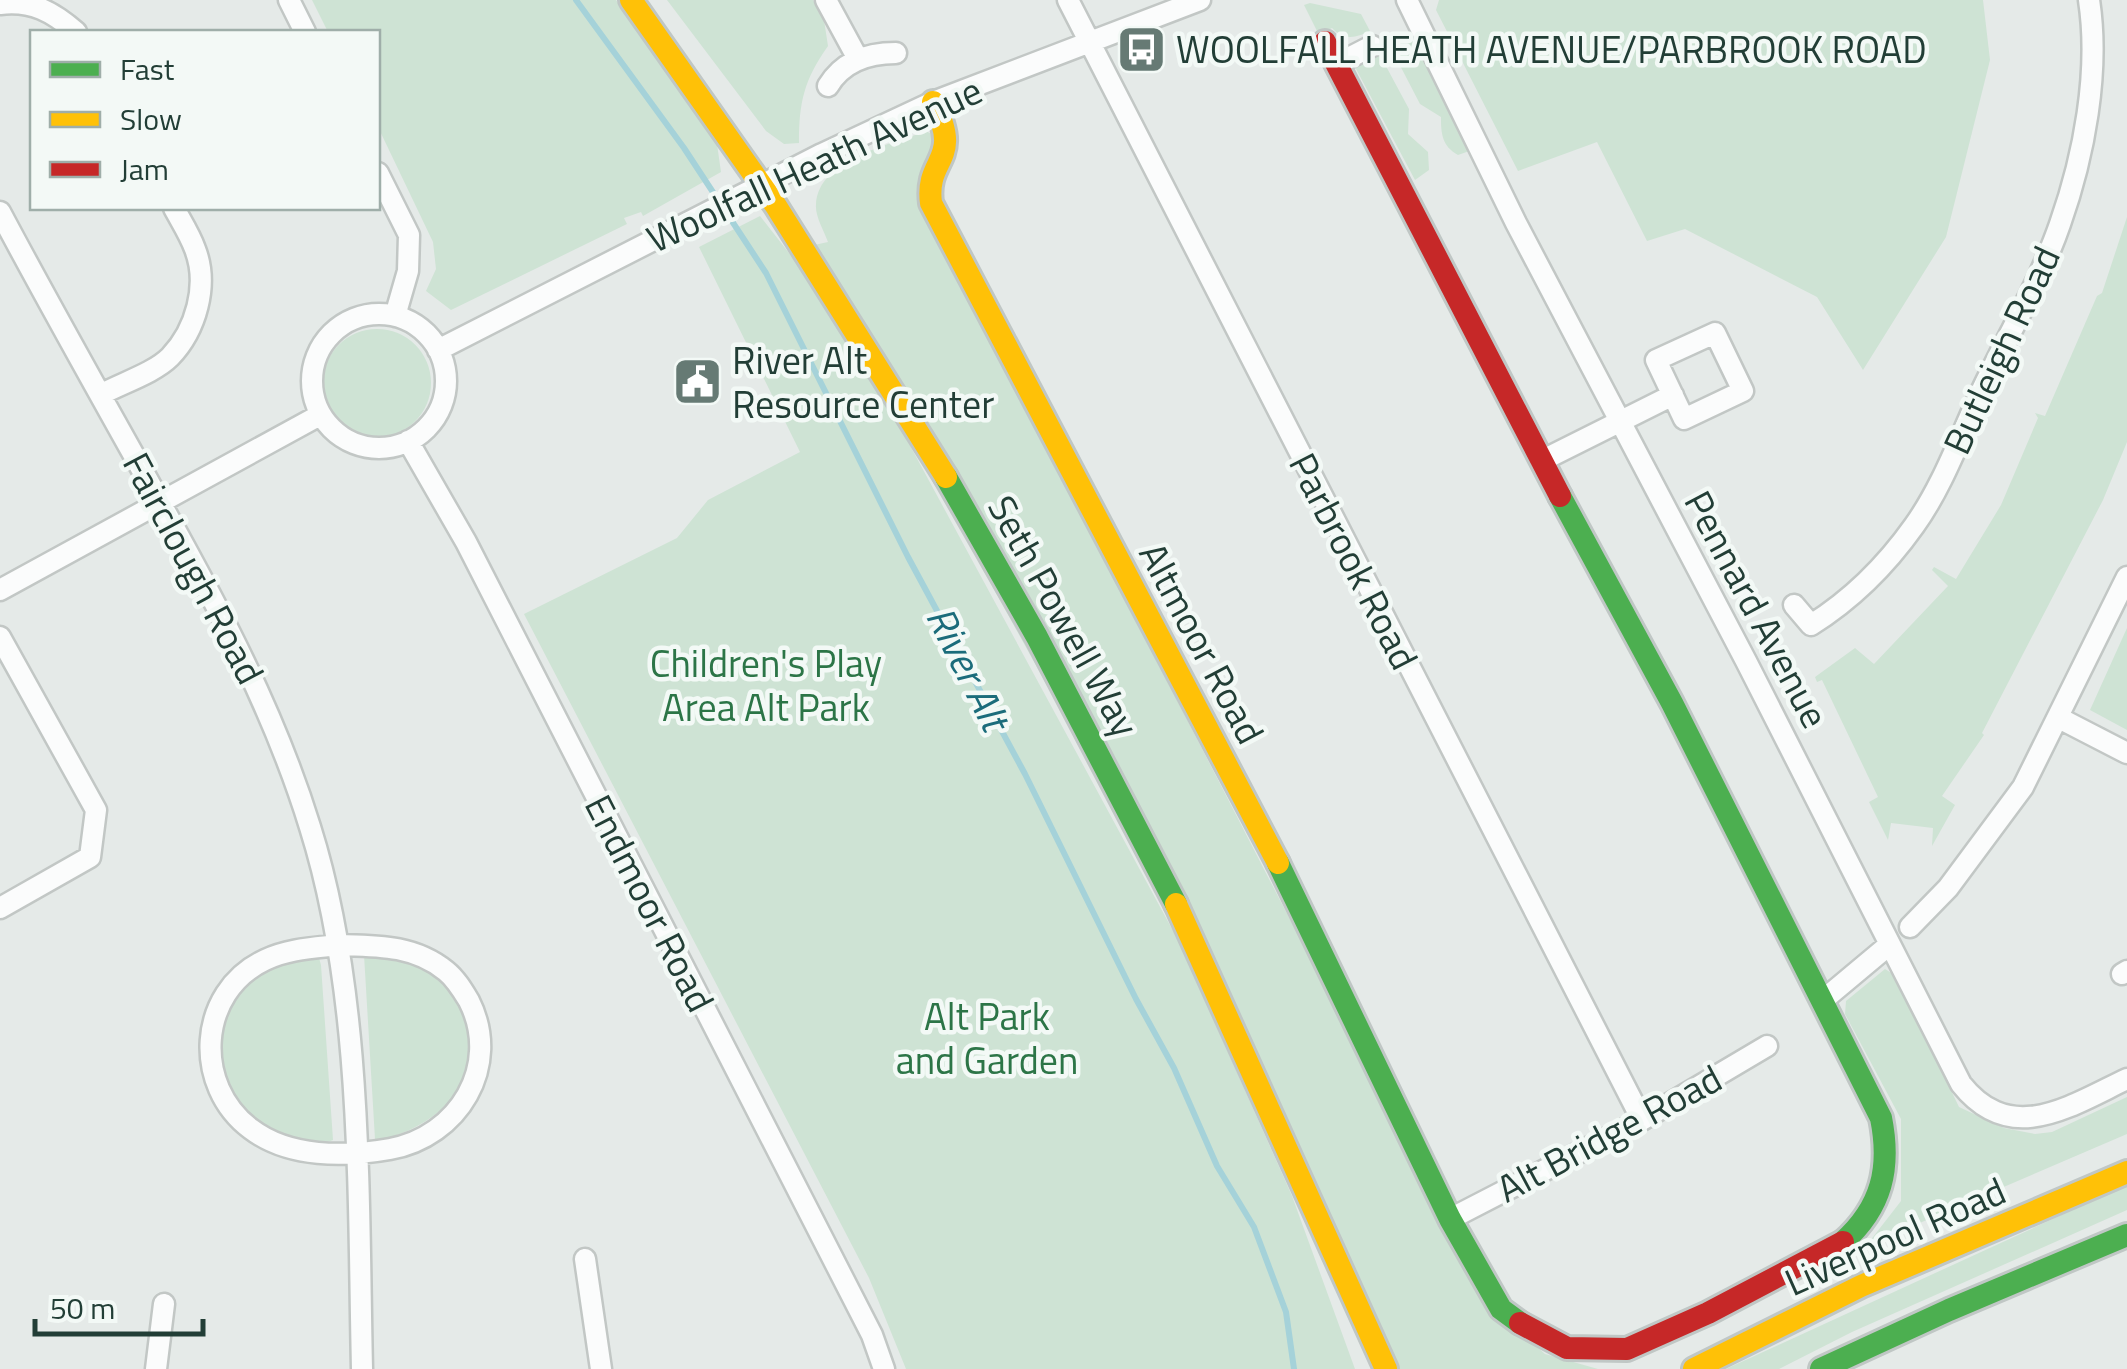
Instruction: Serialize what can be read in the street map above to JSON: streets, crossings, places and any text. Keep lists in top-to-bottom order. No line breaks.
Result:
{"streets":{"main road":["Seth Powell Way","Altmoor Road","Liverpool Road"],"street":["Woolfall Heath Avenue","Butleigh Road","Parbrook Road","Fairclough Road","Pennard Avenue","Endmoor Road","Alt Bridge Road"]},"crossings":[["Woolfall Heath Avenue","Parbrook Road"],["Woolfall Heath Avenue","Seth Powell Way"],["Woolfall Heath Avenue","Altmoor Road"],["Woolfall Heath Avenue","Endmoor Road"],["Parbrook Road","Alt Bridge Road"],["Altmoor Road","Alt Bridge Road"],["Altmoor Road","Liverpool Road"],["Alt Bridge Road","Liverpool Road"]],"water":["River Alt"],"parks":["Children's Play Area Alt Park","Alt Park and Garden"],"places":{"bus stop":["WOOLFALL HEATH AVENUE/PARBROOK ROAD"],"public building":["River Alt Resource Center"]},"legend":["Fast","Slow","Jam"],"scale_bar":"50 m"}
